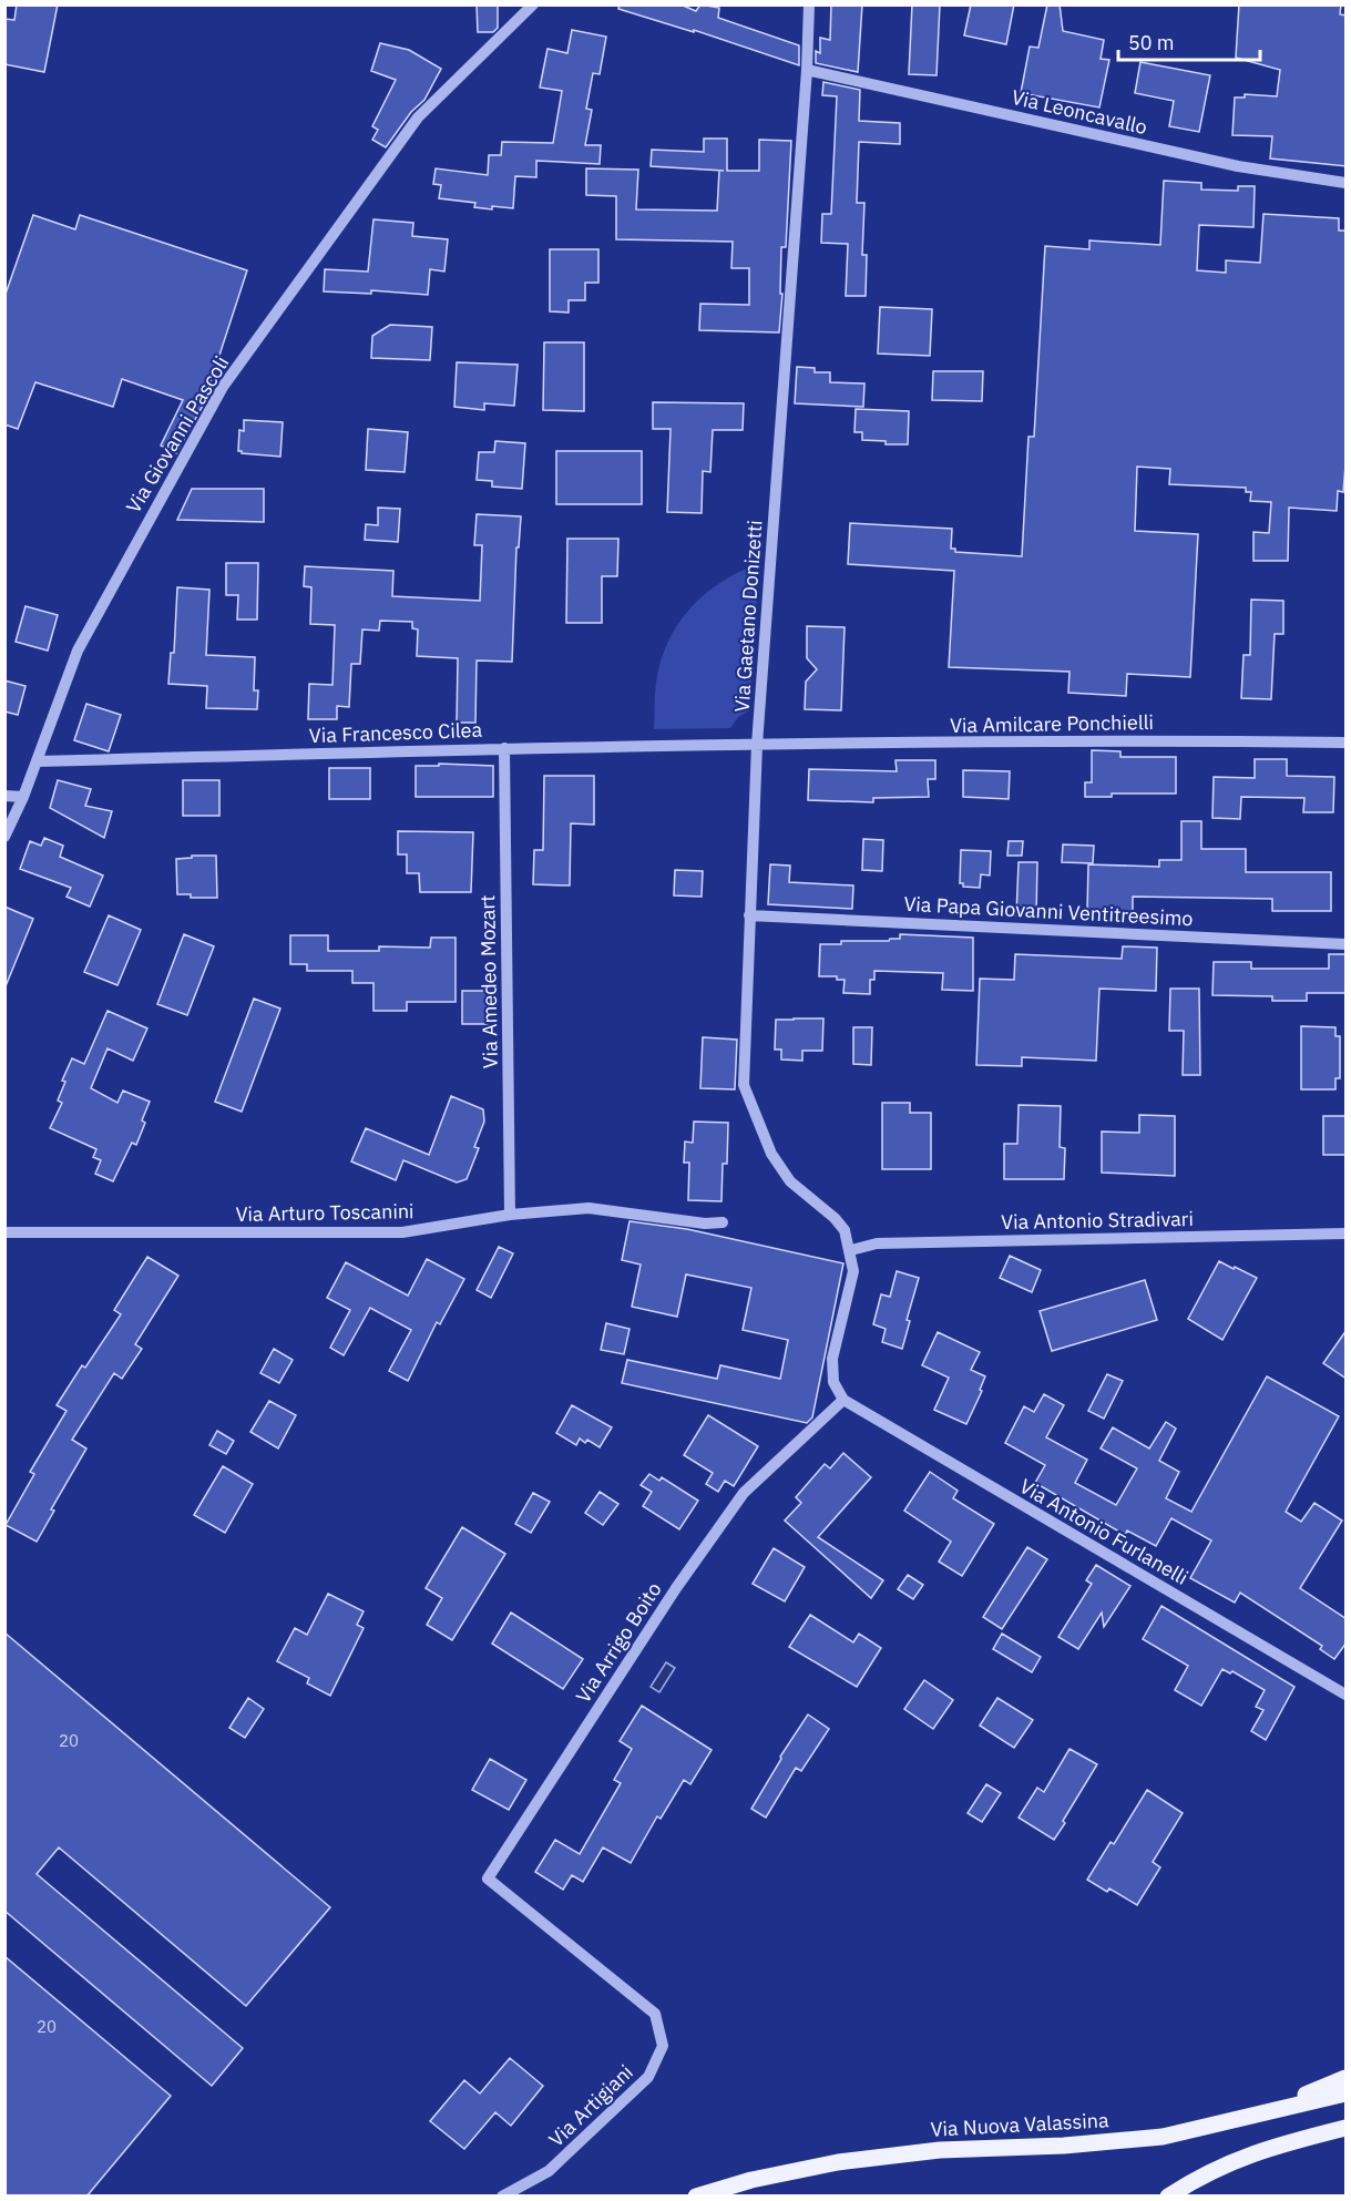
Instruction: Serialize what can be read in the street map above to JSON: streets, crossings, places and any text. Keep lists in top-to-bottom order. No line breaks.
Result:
{"streets":{"main road":["Via Nuova Valassina"],"street":["Via Leoncavallo","Via Giovanni Pascoli","Via Gaetano Donizetti","Via Amilcare Ponchielli","Via Francesco Cilea","Via Papa Giovanni Ventitreesimo","Via Amedeo Mozart","Via Arturo Toscanini","Via Antonio Stradivari","Via Antonio Furlanelli","Via Arrigo Boito","Via Artigiani"]},"crossings":[["Via Leoncavallo","Via Gaetano Donizetti"],["Via Giovanni Pascoli","Via Francesco Cilea"],["Via Gaetano Donizetti","Via Amilcare Ponchielli"],["Via Gaetano Donizetti","Via Francesco Cilea"],["Via Gaetano Donizetti","Via Papa Giovanni Ventitreesimo"],["Via Gaetano Donizetti","Via Antonio Stradivari"],["Via Amilcare Ponchielli","Via Francesco Cilea"],["Via Francesco Cilea","Via Amedeo Mozart"],["Via Amedeo Mozart","Via Arturo Toscanini"],["Via Antonio Furlanelli","Via Arrigo Boito"],["Via Arrigo Boito","Via Artigiani"]],"house_numbers":["20","20"],"scale_bar":"50 m"}
